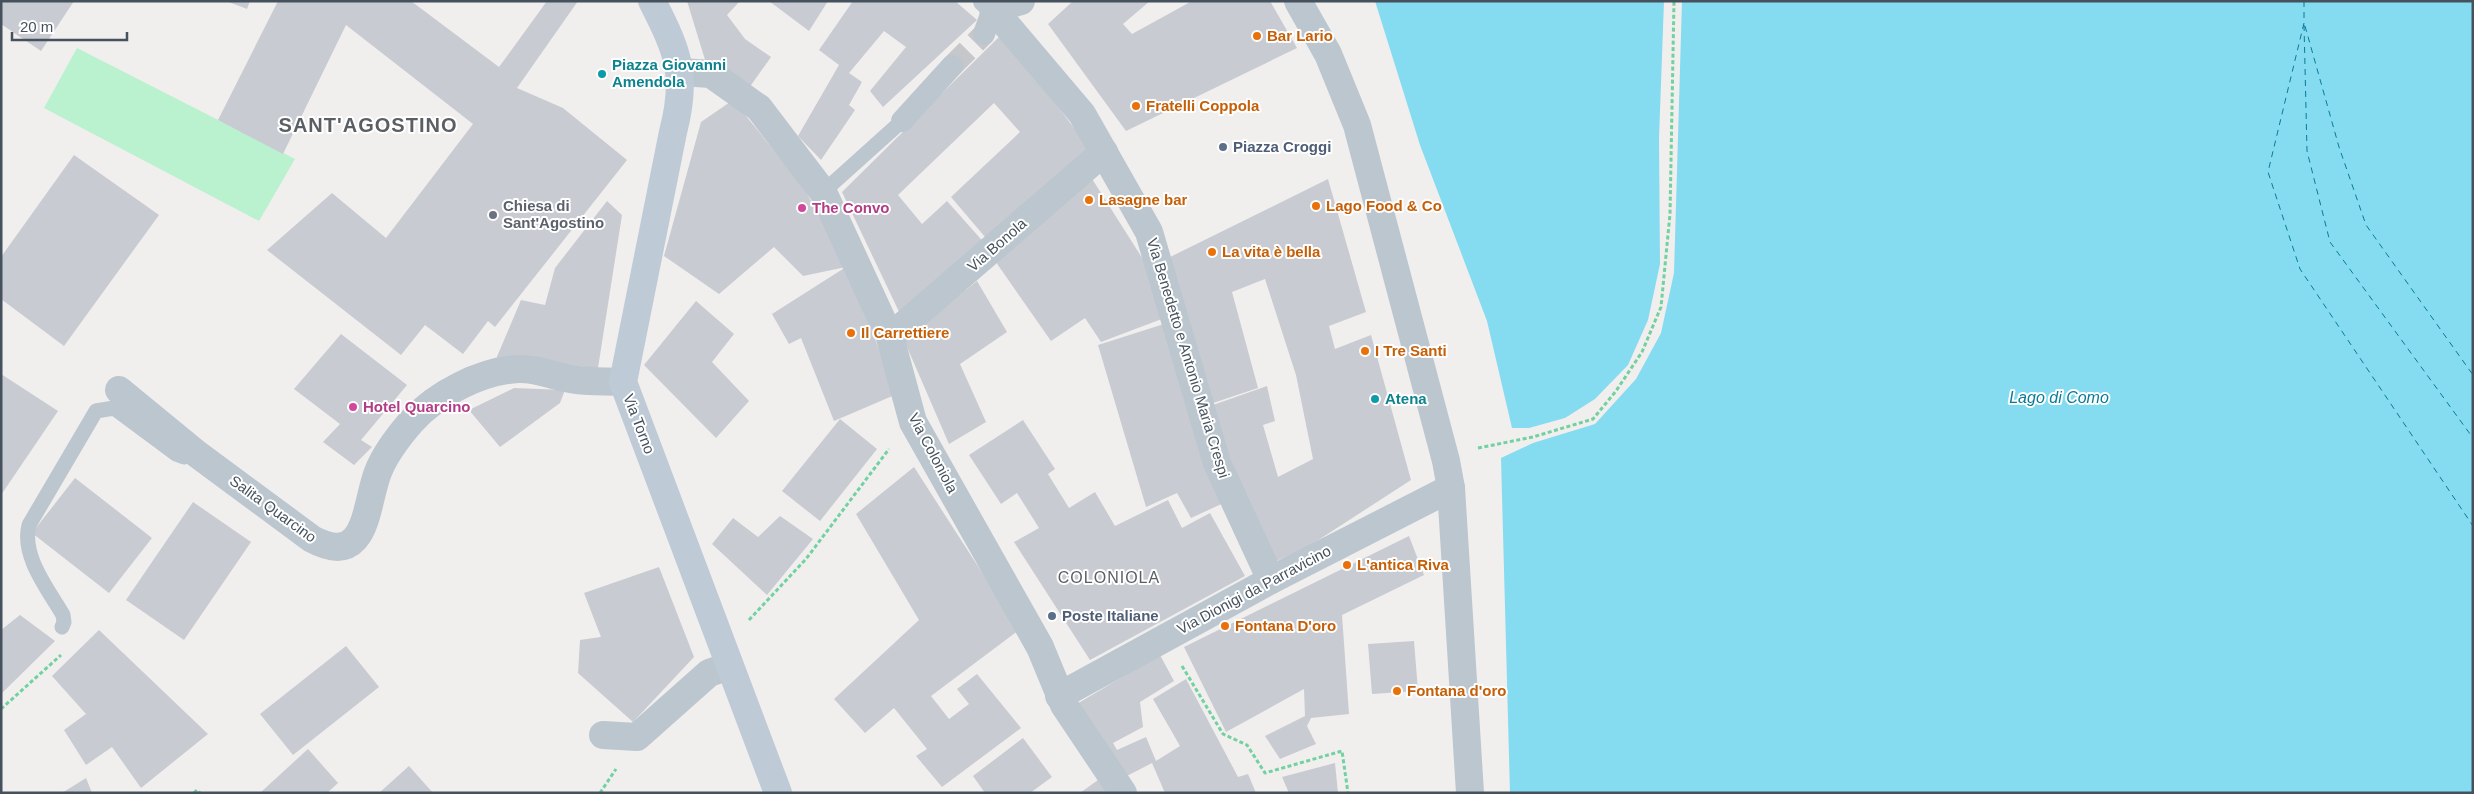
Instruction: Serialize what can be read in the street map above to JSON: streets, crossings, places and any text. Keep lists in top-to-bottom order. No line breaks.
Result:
{"streets":{"main road":["Via Torno"],"street":["Via Bonola","Via Benedetto e Antonio Maria Crespi","Via Coloniola","Salita Quarcino","Via Dionigi da Parravicino"]},"crossings":[["Via Bonola","Via Benedetto e Antonio Maria Crespi"],["Via Bonola","Via Coloniola"],["Via Benedetto e Antonio Maria Crespi","Via Dionigi da Parravicino"],["Via Torno","Via Coloniola"],["Via Torno","Salita Quarcino"],["Via Coloniola","Via Dionigi da Parravicino"]],"districts":["SANT'AGOSTINO","COLONIOLA"],"water":["Lago di Como"],"places":["Bar Lario","Piazza Giovanni Amendola","Fratelli Coppola","Piazza Croggi","Lasagne bar","Lago Food & Co","The Convo","Chiesa di Sant'Agostino","La vita è bella","Il Carrettiere","I Tre Santi","Atena","Hotel Quarcino","L'antica Riva","Poste Italiane","Fontana D'oro","Fontana d'oro"],"scale_bar":"20 m"}
